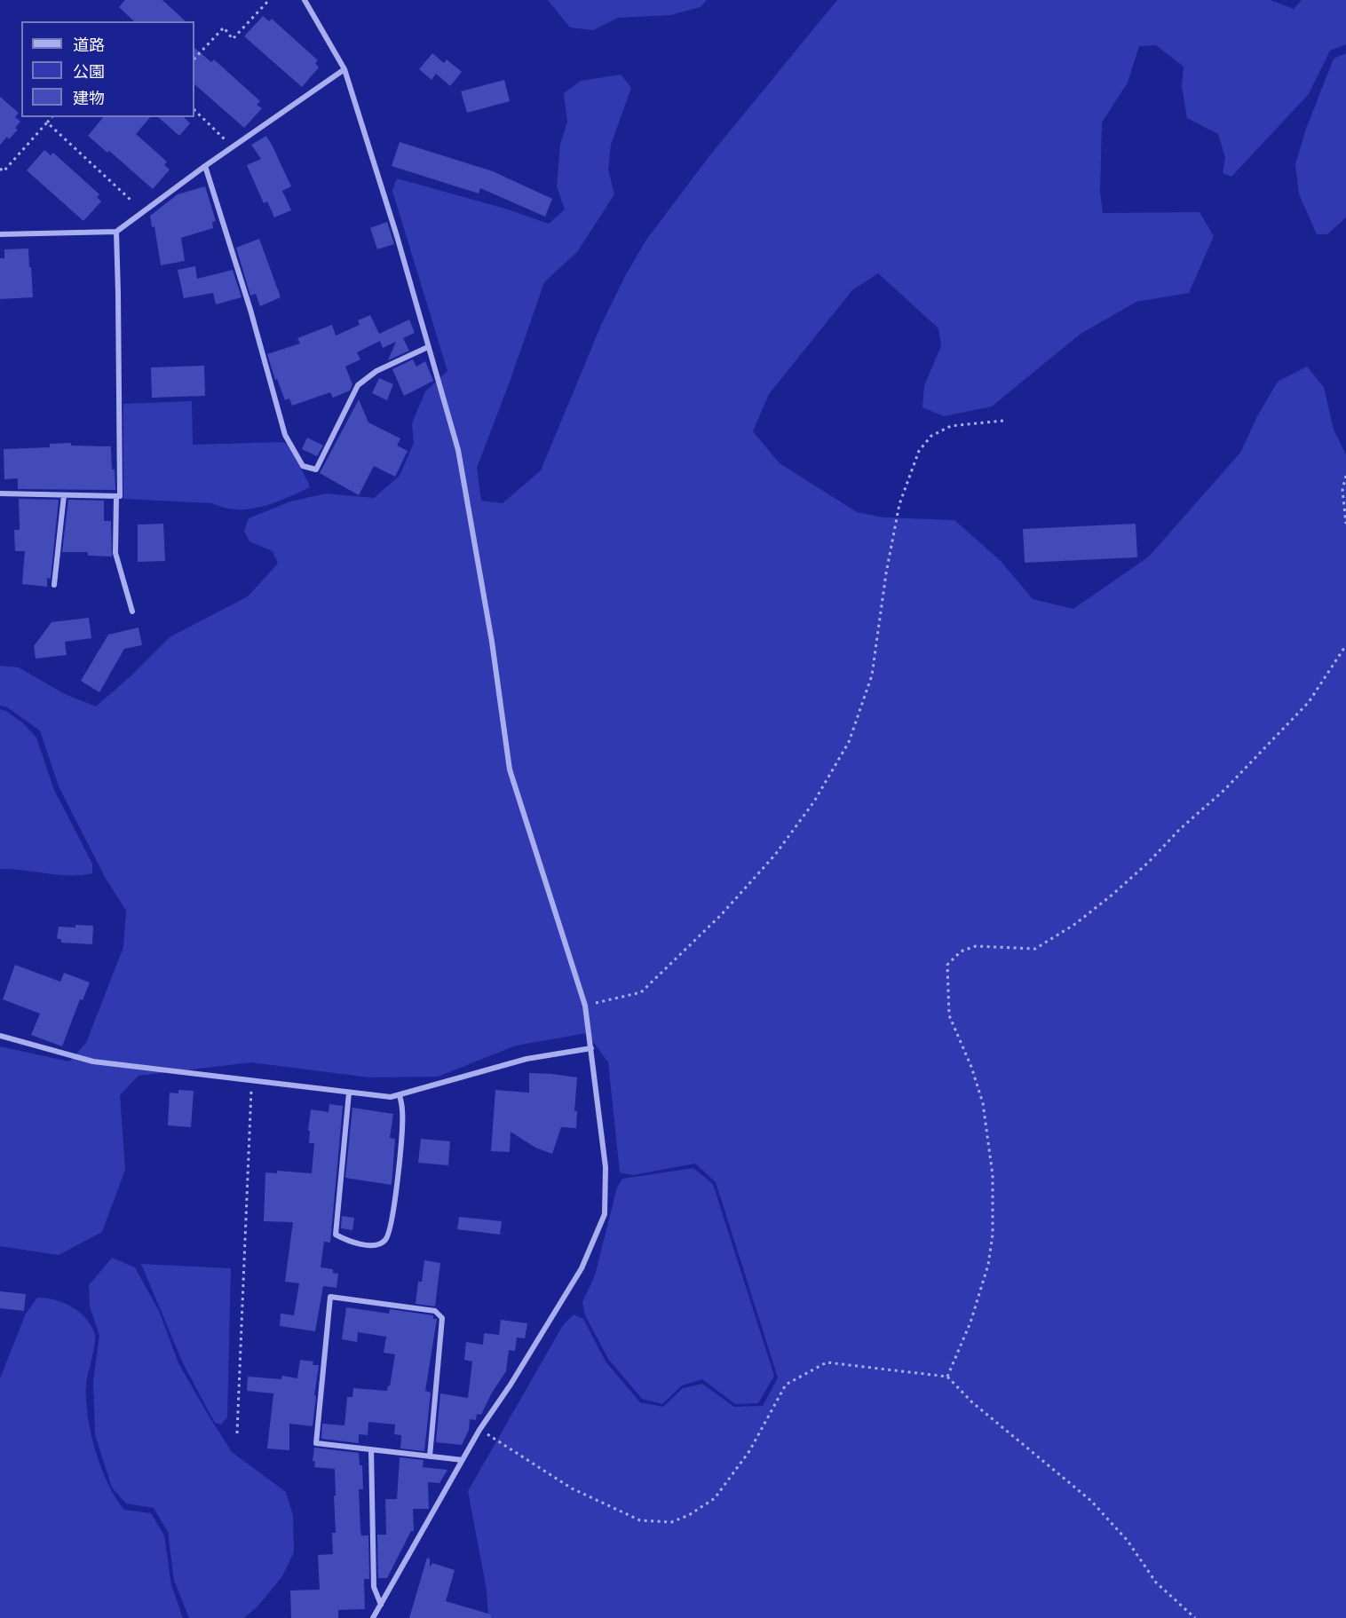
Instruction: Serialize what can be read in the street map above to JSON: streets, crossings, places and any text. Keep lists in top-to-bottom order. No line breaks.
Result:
{"legend":["道路","公園","建物"]}
